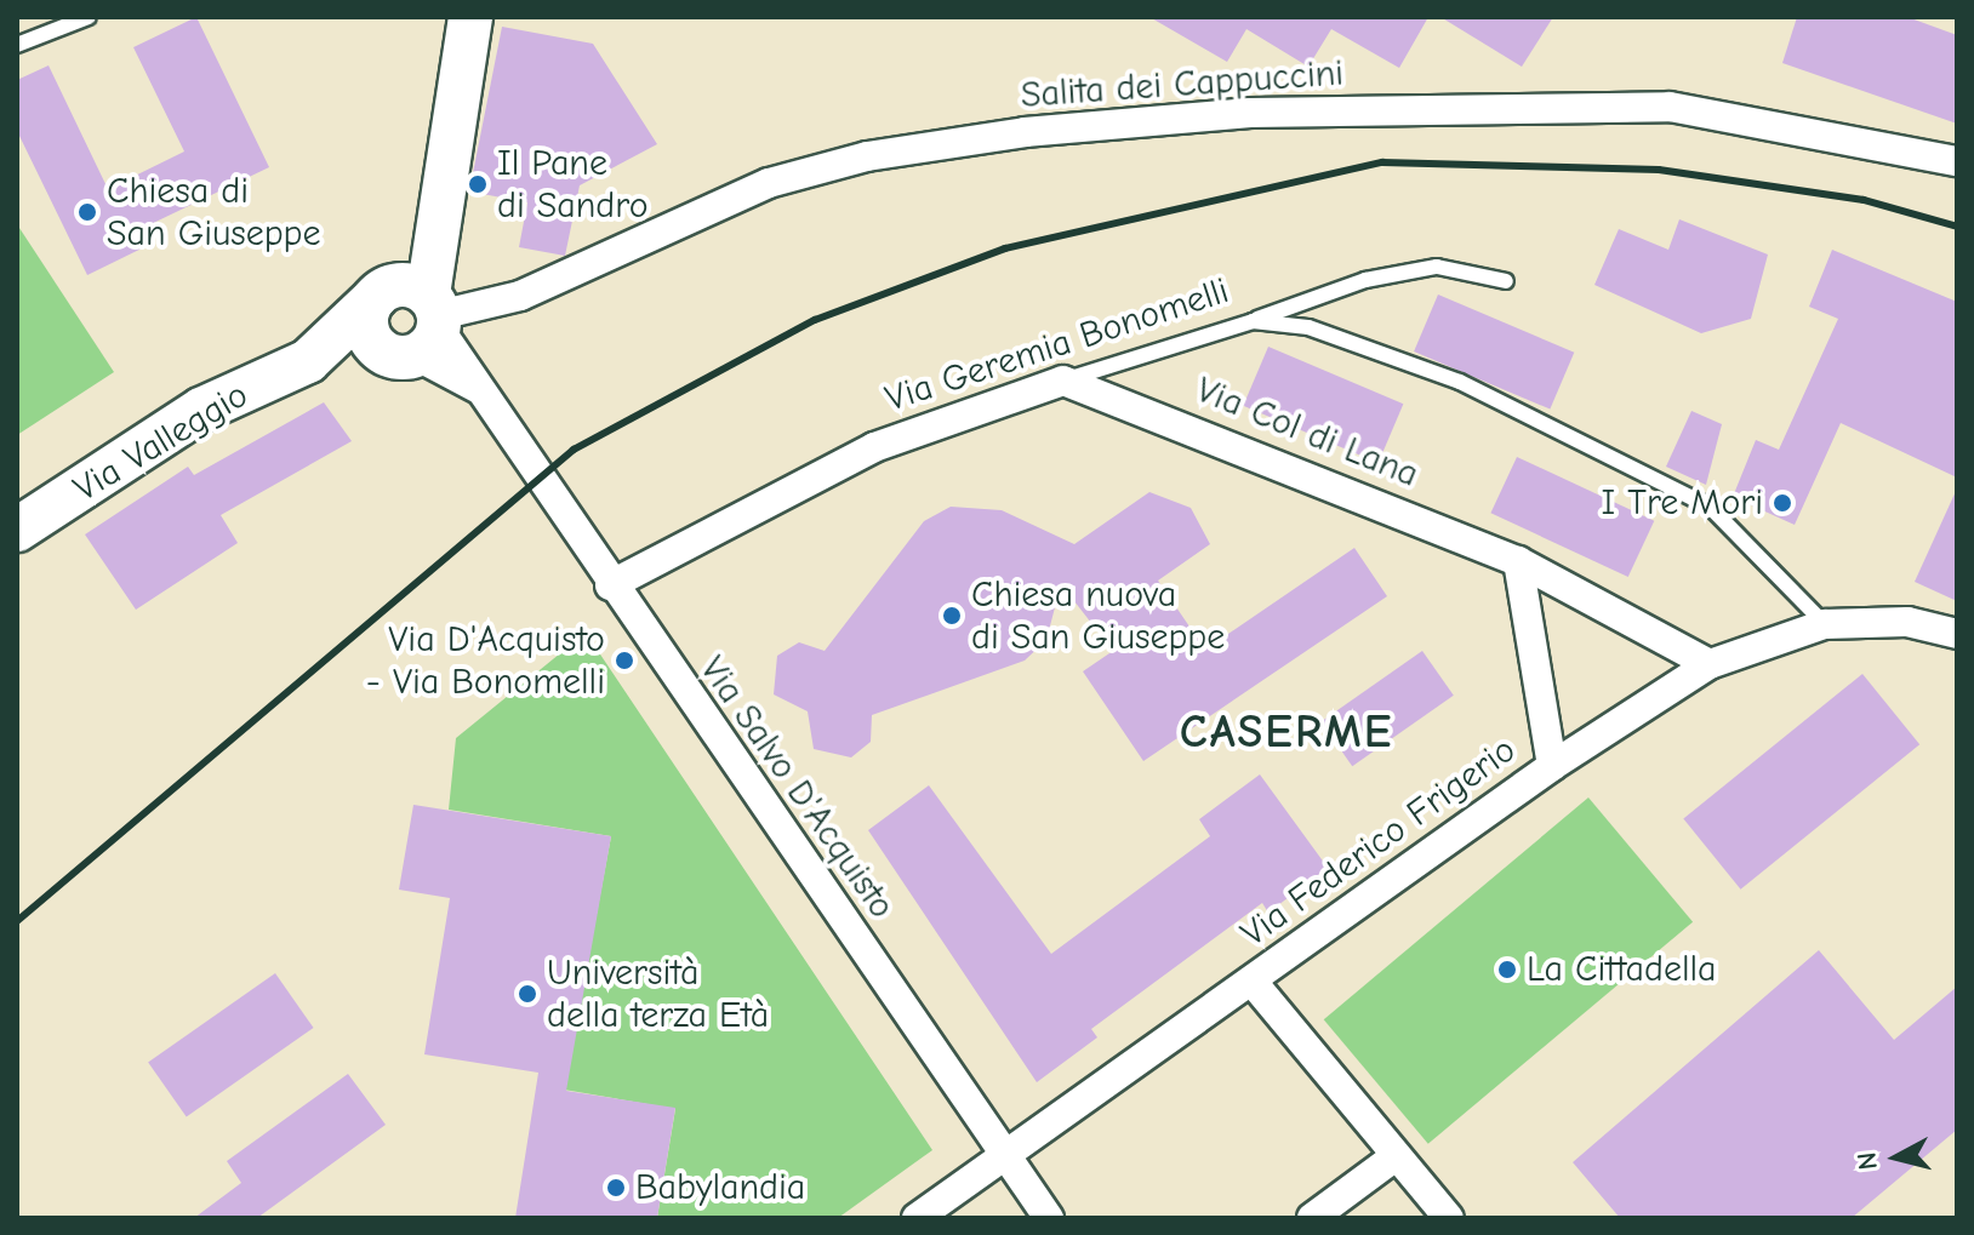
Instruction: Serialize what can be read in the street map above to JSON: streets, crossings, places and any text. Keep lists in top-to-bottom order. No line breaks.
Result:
{"streets":{"street":["Salita dei Cappuccini","Via Geremia Bonomelli","Via Col di Lana","Via Valleggio","Via Salvo D'Acquisto","Via Federico Frigerio"]},"crossings":[["Salita dei Cappuccini","Via Valleggio"],["Salita dei Cappuccini","Via Salvo D'Acquisto"],["Via Geremia Bonomelli","Via Col di Lana"],["Via Geremia Bonomelli","Via Salvo D'Acquisto"],["Via Valleggio","Via Salvo D'Acquisto"],["Via Salvo D'Acquisto","Via Federico Frigerio"]],"districts":["CASERME"],"places":["Il Pane di Sandro","Chiesa di San Giuseppe","I Tre Mori","Chiesa nuova di San Giuseppe","Via D'Acquisto - Via Bonomelli","La Cittadella","Università della terza Età","Babylandia"],"north":"left"}
